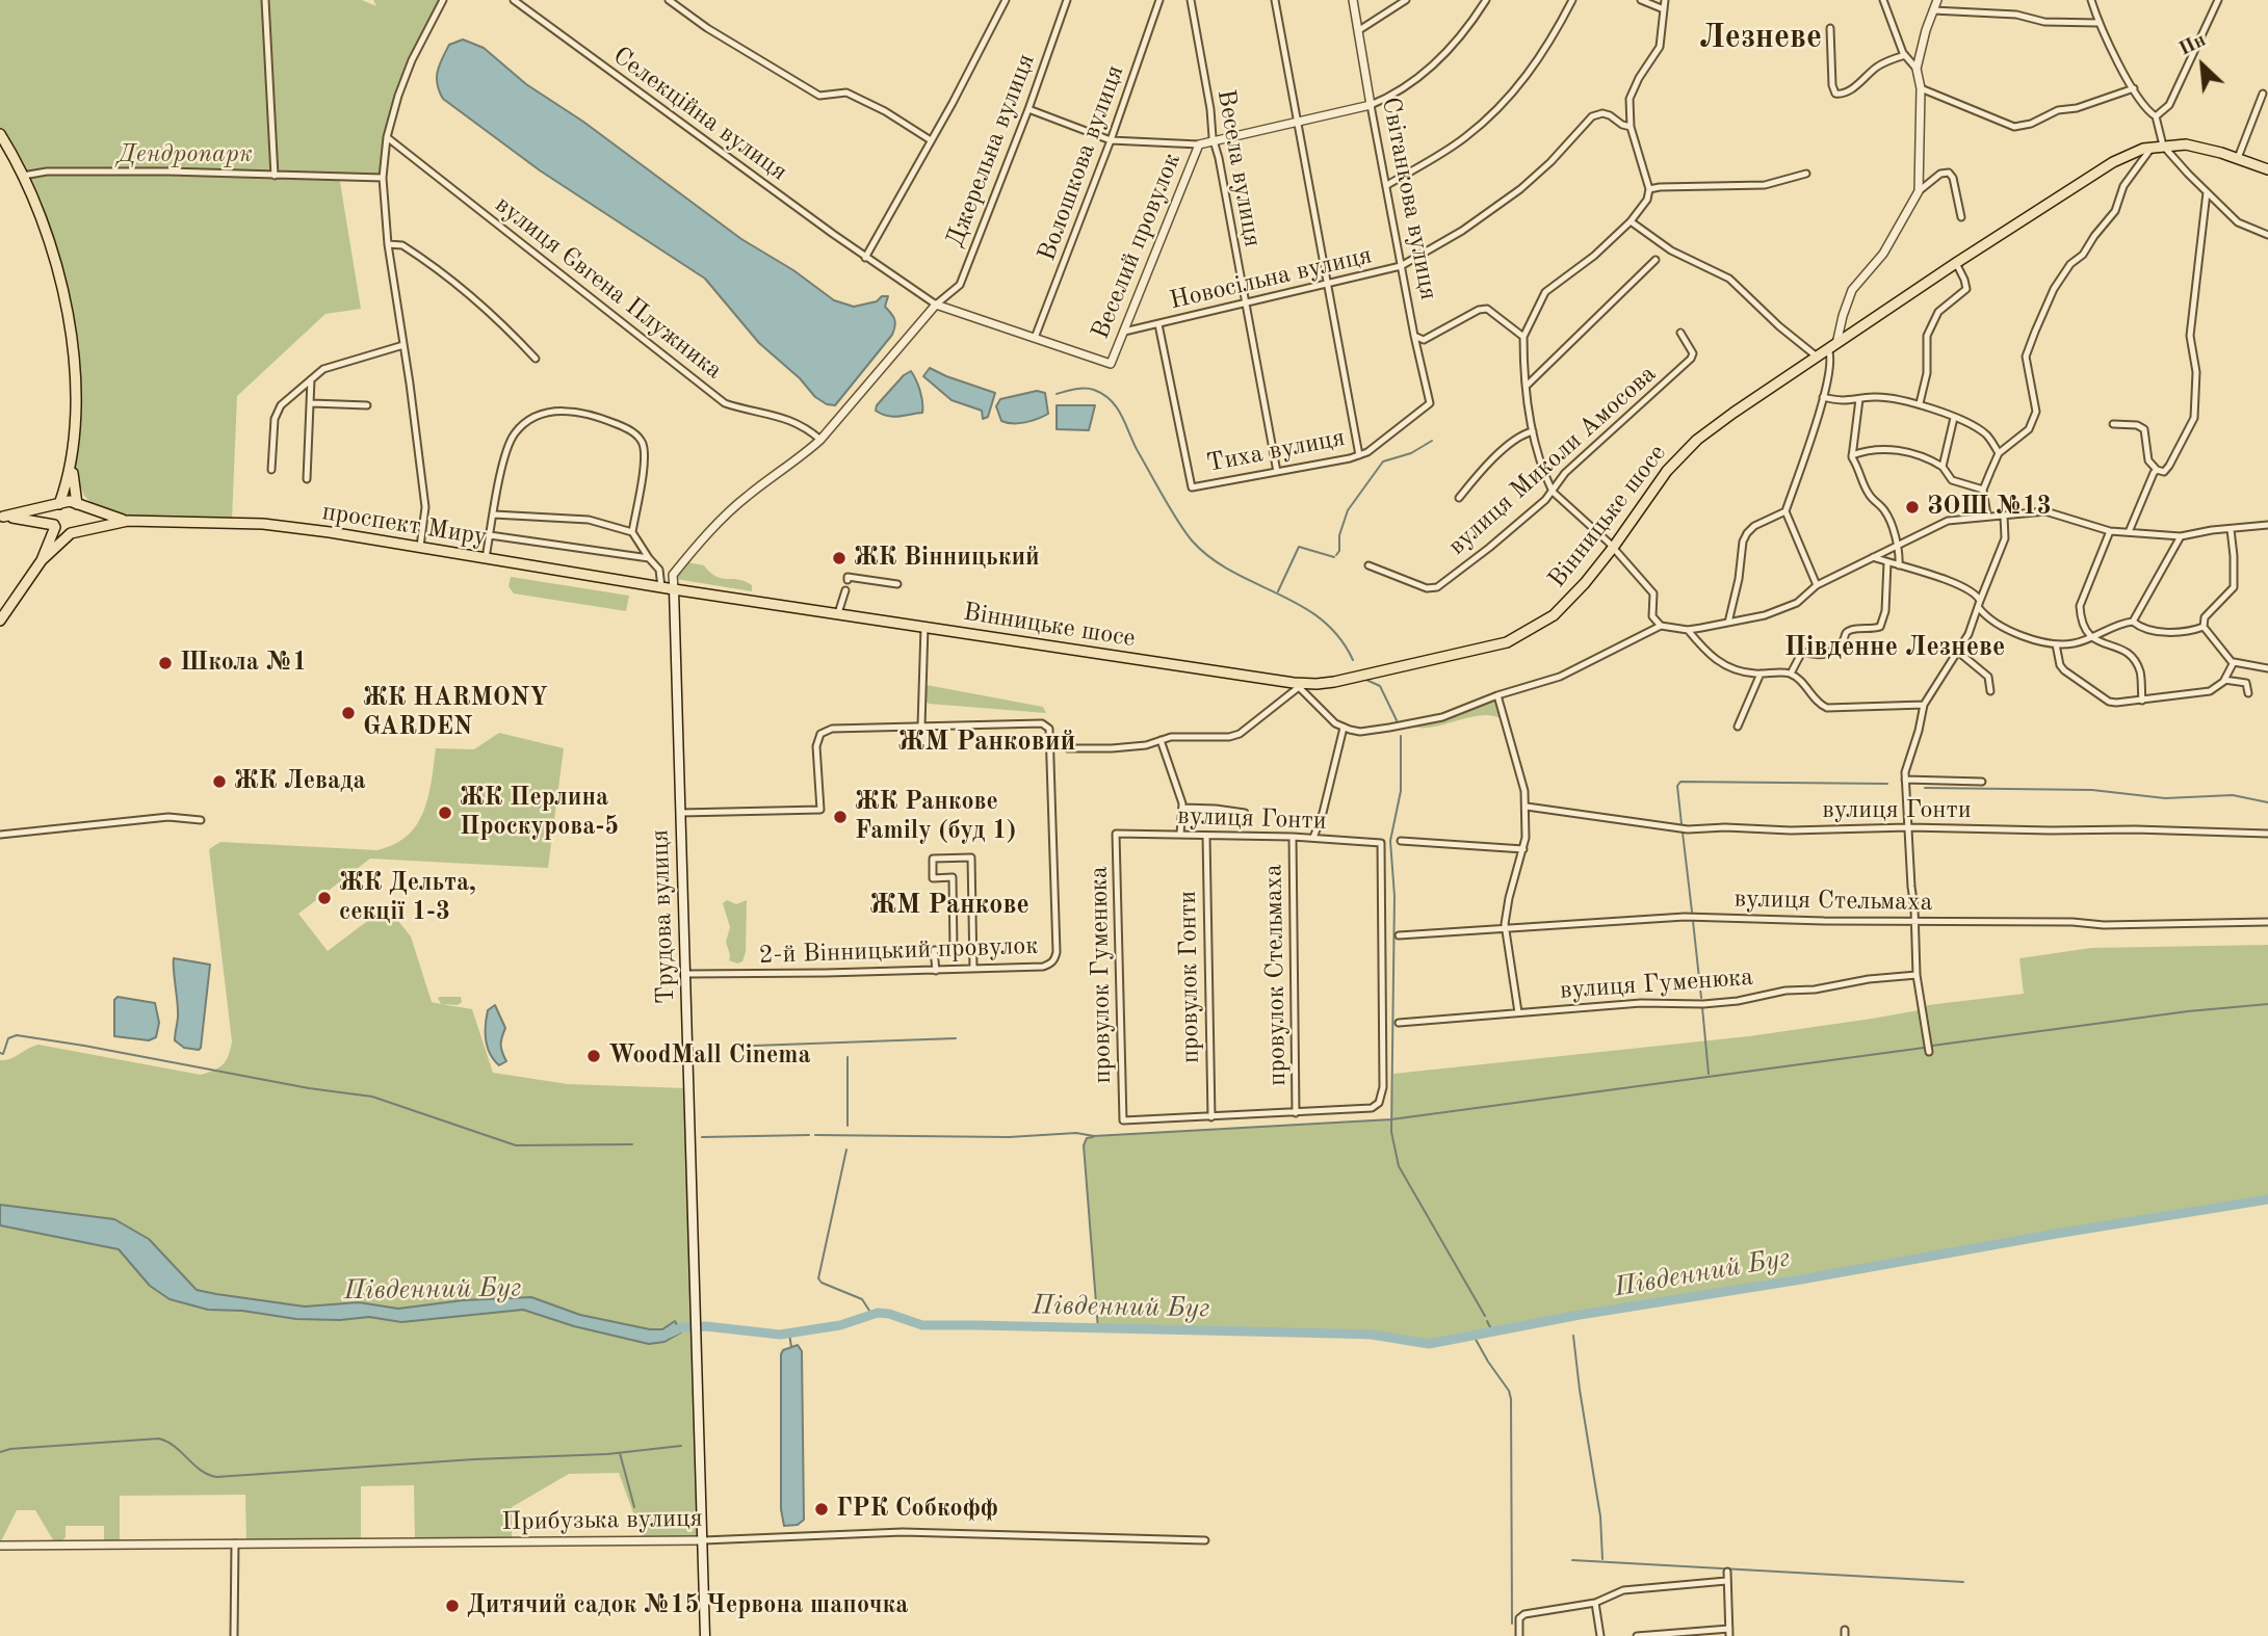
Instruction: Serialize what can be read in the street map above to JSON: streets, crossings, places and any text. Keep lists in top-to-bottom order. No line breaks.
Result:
{"streets":{"main road":["Вінницьке шосе","проспект Миру","Трудова вулиця"],"street":["Селекційна вулиця","Джерельна вулиця","Волошкова вулиця","Весела вулиця","Світанкова вулиця","Веселий провулок","Новосільна вулиця","вулиця Євгена Плужника","Тиха вулиця","вулиця Миколи Амосова","вулиця Гонти","вулиця Стельмаха","2-й Вінницький провулок","провулок Гуменюка","провулок Стельмаха","провулок Гонти","вулиця Гуменюка","Прибузька вулиця"]},"crossings":[["Селекційна вулиця","Джерельна вулиця"],["Селекційна вулиця","Трудова вулиця"],["Джерельна вулиця","Трудова вулиця"],["Волошкова вулиця","Веселий провулок"],["Весела вулиця","Новосільна вулиця"],["Весела вулиця","Тиха вулиця"],["Світанкова вулиця","Новосільна вулиця"],["Світанкова вулиця","Тиха вулиця"],["Веселий провулок","Новосільна вулиця"],["Новосільна вулиця","Тиха вулиця"],["вулиця Євгена Плужника","Трудова вулиця"],["Вінницьке шосе","проспект Миру"],["проспект Миру","Трудова вулиця"],["вулиця Гонти","провулок Гуменюка"],["вулиця Гонти","провулок Стельмаха"],["вулиця Гонти","провулок Гонти"],["Трудова вулиця","2-й Вінницький провулок"],["Трудова вулиця","Прибузька вулиця"],["провулок Гуменюка","провулок Гонти"]],"districts":["Лезневе","Південне Лезневе","ЖМ Ранковий","ЖМ Ранкове"],"water":["Південний Буг"],"parks":["Дендропарк"],"places":["ЗОШ №13","ЖК Вінницький","Школа №1","ЖК HARMONY GARDEN","ЖК Левада","ЖК Перлина Проскурова-5","ЖК Ранкове Family (буд 1)","ЖК Дельта, секції 1-3","WoodMall Cinema","ГРК Собкофф","Дитячий садок №15 Червона шапочка"],"north":"top left"}
